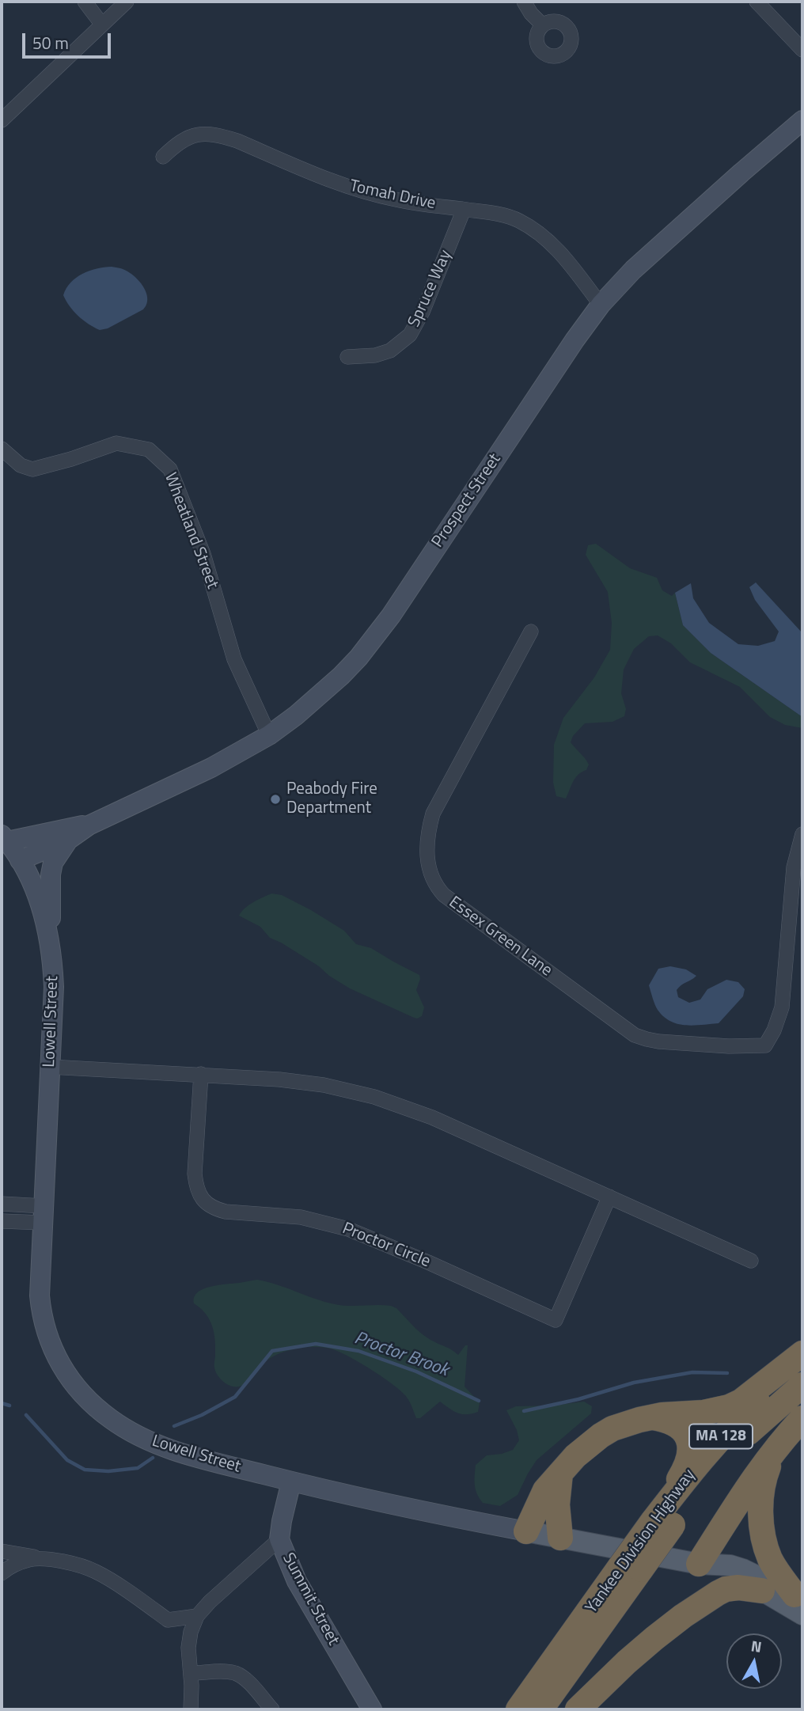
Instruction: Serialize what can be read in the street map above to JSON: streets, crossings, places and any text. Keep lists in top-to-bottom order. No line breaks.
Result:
{"streets":{"highway":["MA 128","Yankee Division Highway"],"main road":["Lowell Street"],"street":["Tomah Drive","Spruce Way","Prospect Street","Wheatland Street","Essex Green Lane","Proctor Circle","Summit Street"]},"crossings":[["Tomah Drive","Spruce Way"],["Tomah Drive","Prospect Street"],["Prospect Street","Wheatland Street"],["Prospect Street","Lowell Street"],["Lowell Street","Summit Street"]],"water":["Proctor Brook"],"places":["Peabody Fire Department"],"scale_bar":"50 m","north":"top"}
